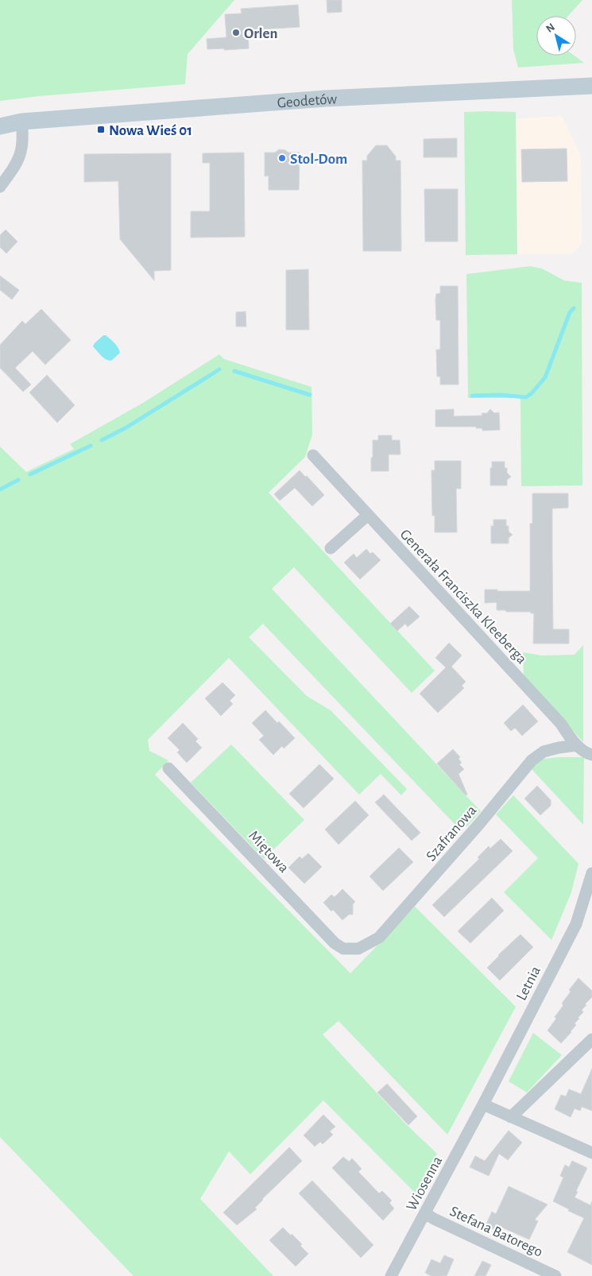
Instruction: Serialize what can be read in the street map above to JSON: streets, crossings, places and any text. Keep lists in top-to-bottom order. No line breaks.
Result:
{"streets":{"main road":["Geodetów"],"street":["Generała Franciszka Kleeberga","Szafranowa","Miętowa","Letnia","Wiosenna","Stefana Batorego"]},"crossings":[["Generała Franciszka Kleeberga","Szafranowa"],["Szafranowa","Miętowa"],["Letnia","Wiosenna"],["Wiosenna","Stefana Batorego"]],"places":{"other":["Orlen","Stol-Dom"],"transit":["Nowa Wieś 01"]},"north":"top left"}
